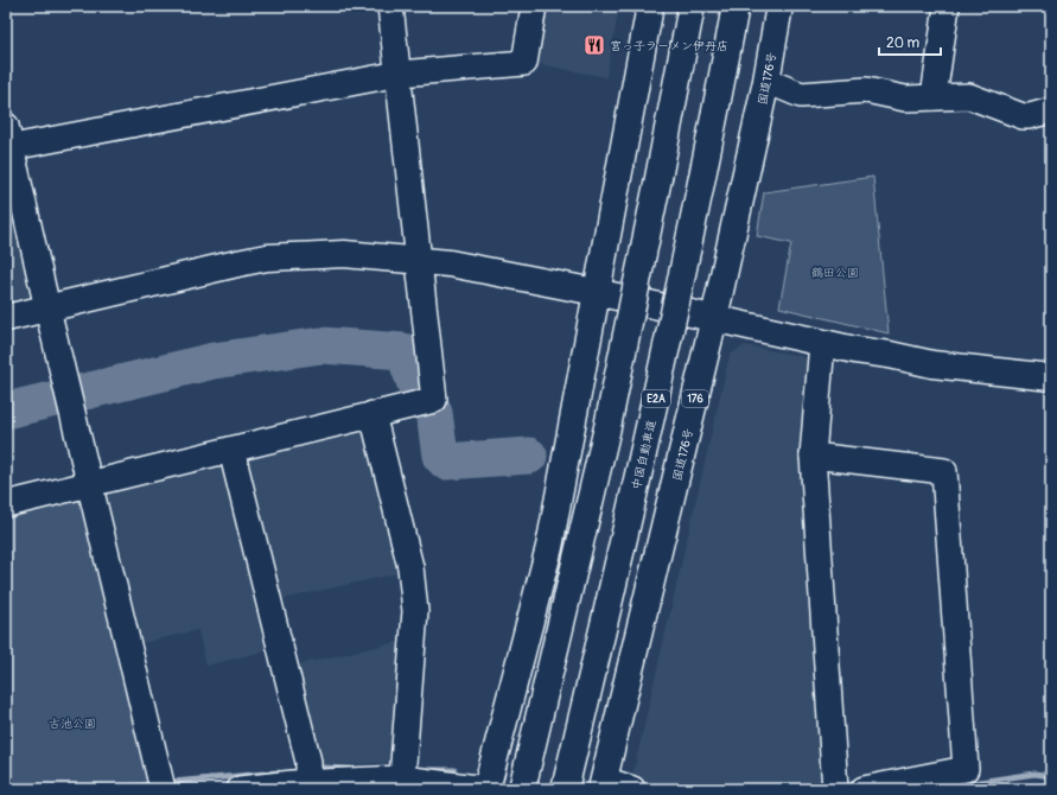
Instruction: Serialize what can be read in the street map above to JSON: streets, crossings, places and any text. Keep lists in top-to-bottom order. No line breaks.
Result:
{"streets":{"main road":["国道176号","E2A","176","中国自動車道"]},"parks":["鶴田公園","古池公園"],"places":{"restaurant":["宮っ子ラーメン伊丹店"]},"scale_bar":"20 m"}
